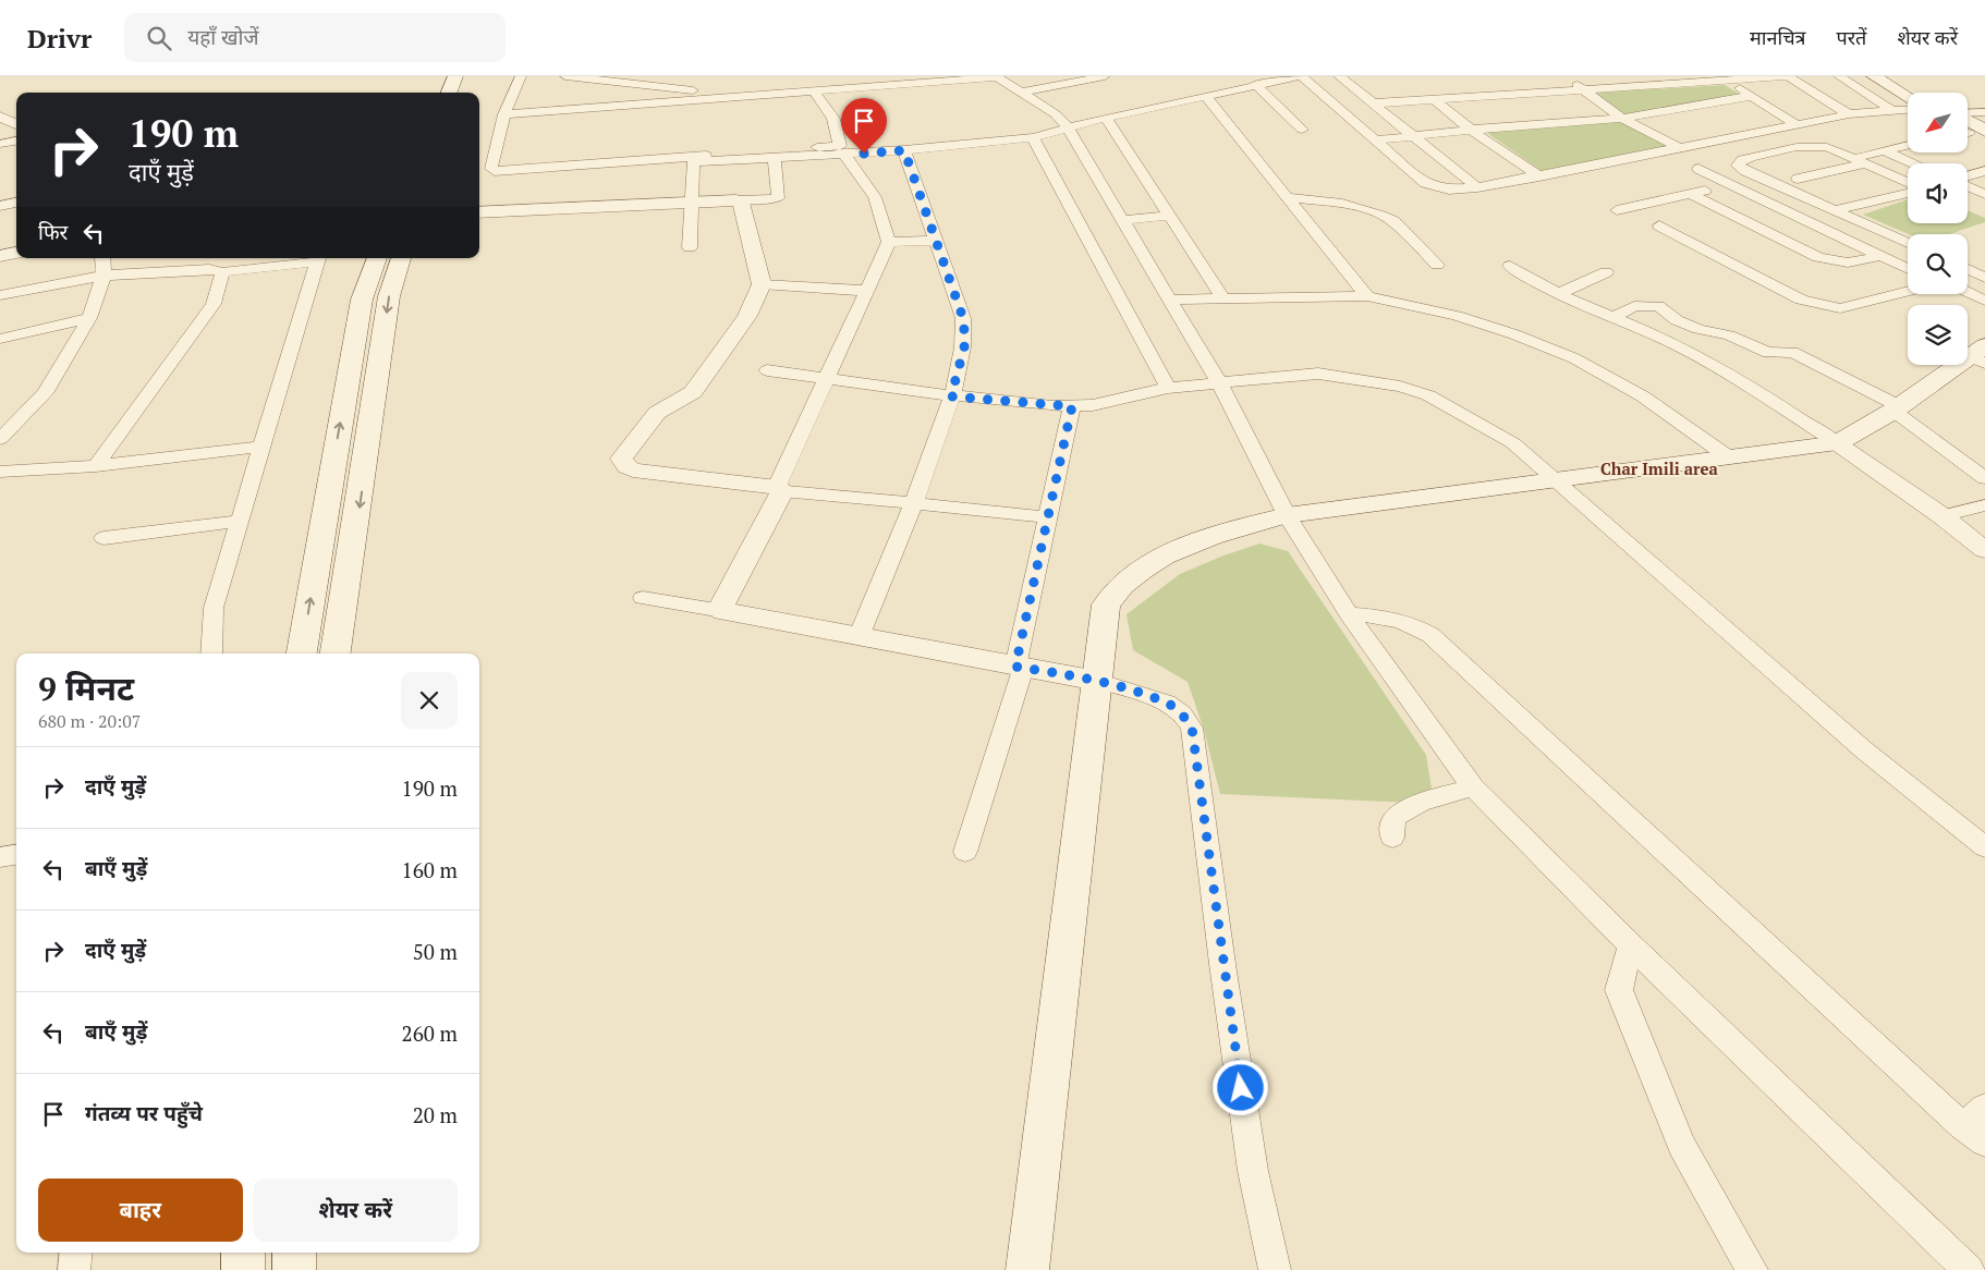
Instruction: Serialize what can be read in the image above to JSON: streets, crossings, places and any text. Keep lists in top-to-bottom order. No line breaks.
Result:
{"districts":["Char Imili area"],"north":"bottom left","page":{"header":"Drivr","search":"यहाँ खोजें","nav":["मानचित्र","परतें","शेयर करें"],"turn":["190 m","दाएँ मुड़ें"],"then":"फिर","heading":["9 मिनट","680 m · 20:07"],"list":[{"name":"दाएँ मुड़ें","value":"190 m"},{"name":"बाएँ मुड़ें","value":"160 m"},{"name":"दाएँ मुड़ें","value":"50 m"},{"name":"बाएँ मुड़ें","value":"260 m"},{"name":"गंतव्य पर पहुँचे","value":"20 m"}],"buttons":["बाहर","शेयर करें"]}}
